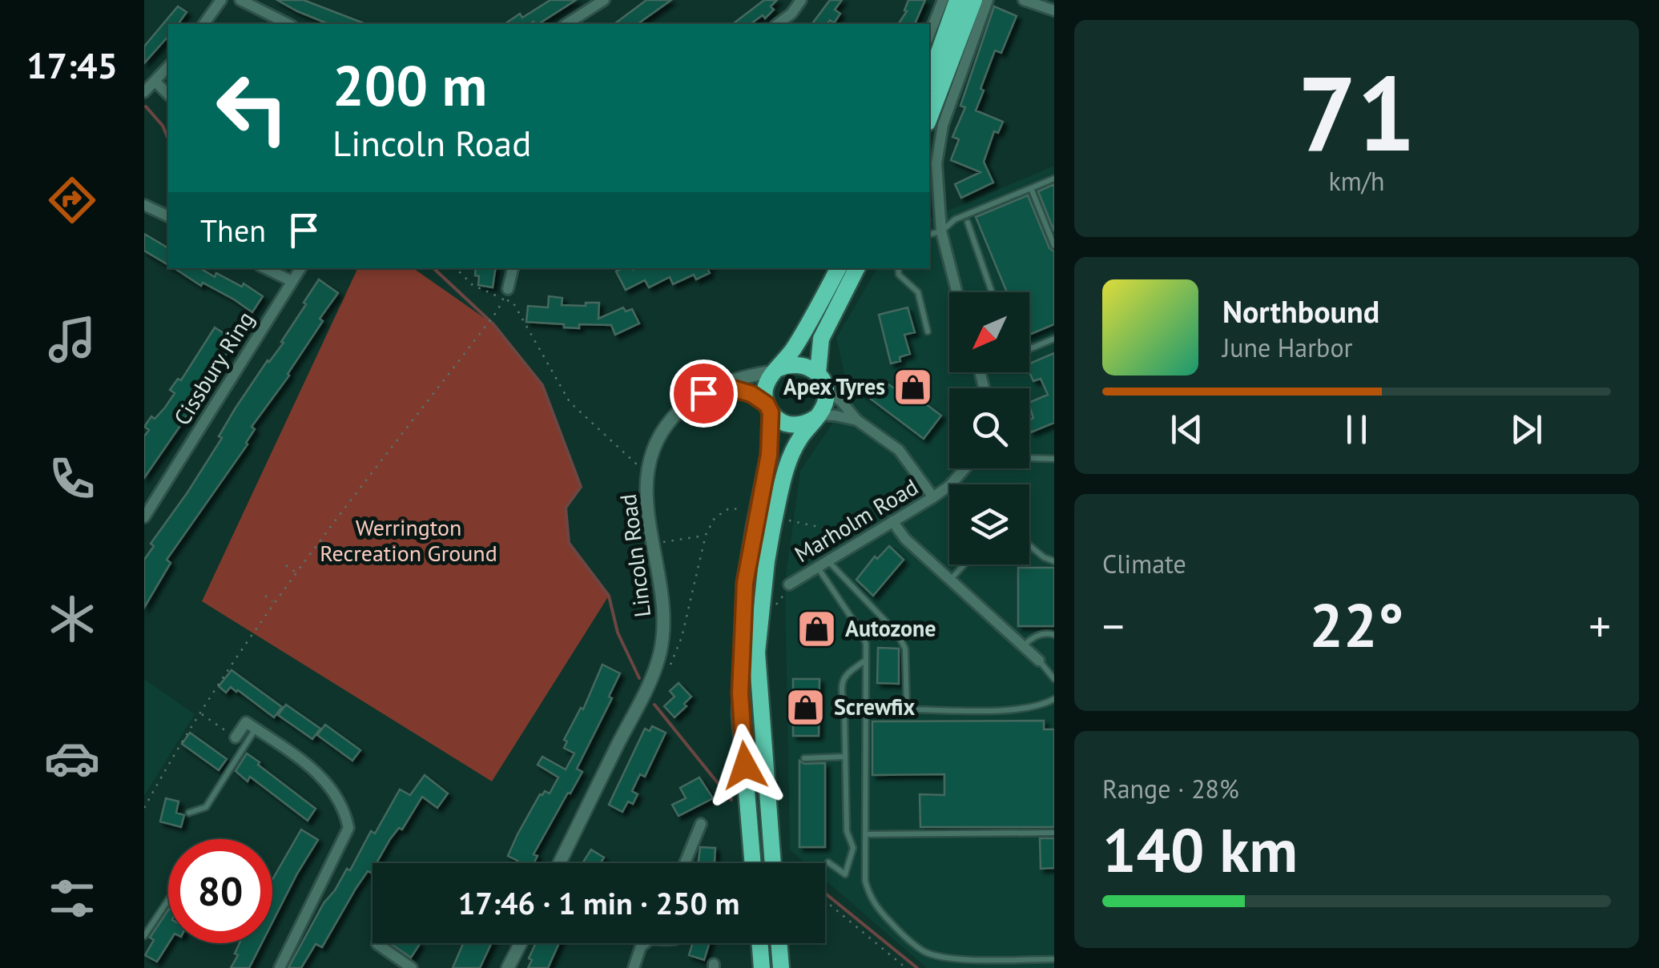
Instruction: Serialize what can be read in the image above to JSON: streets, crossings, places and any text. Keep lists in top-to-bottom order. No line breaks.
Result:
{"streets":{"street":["Cissbury Ring","Marholm Road","Lincoln Road"]},"parks":["Werrington Recreation Ground"],"places":{"shop":["Apex Tyres","Autozone","Screwfix"]},"north":"bottom left","page":{"tabs":"17:45","tile":[["71","km/h"],"Climate",["Range · 28%","140 km"]],"turn":["200 m","Lincoln Road"],"then":"Then","song":["Northbound","June Harbor"],"heat":["−","22°","+"],"limit":"80","trip":"17:46 · 1 min · 250 m"}}
